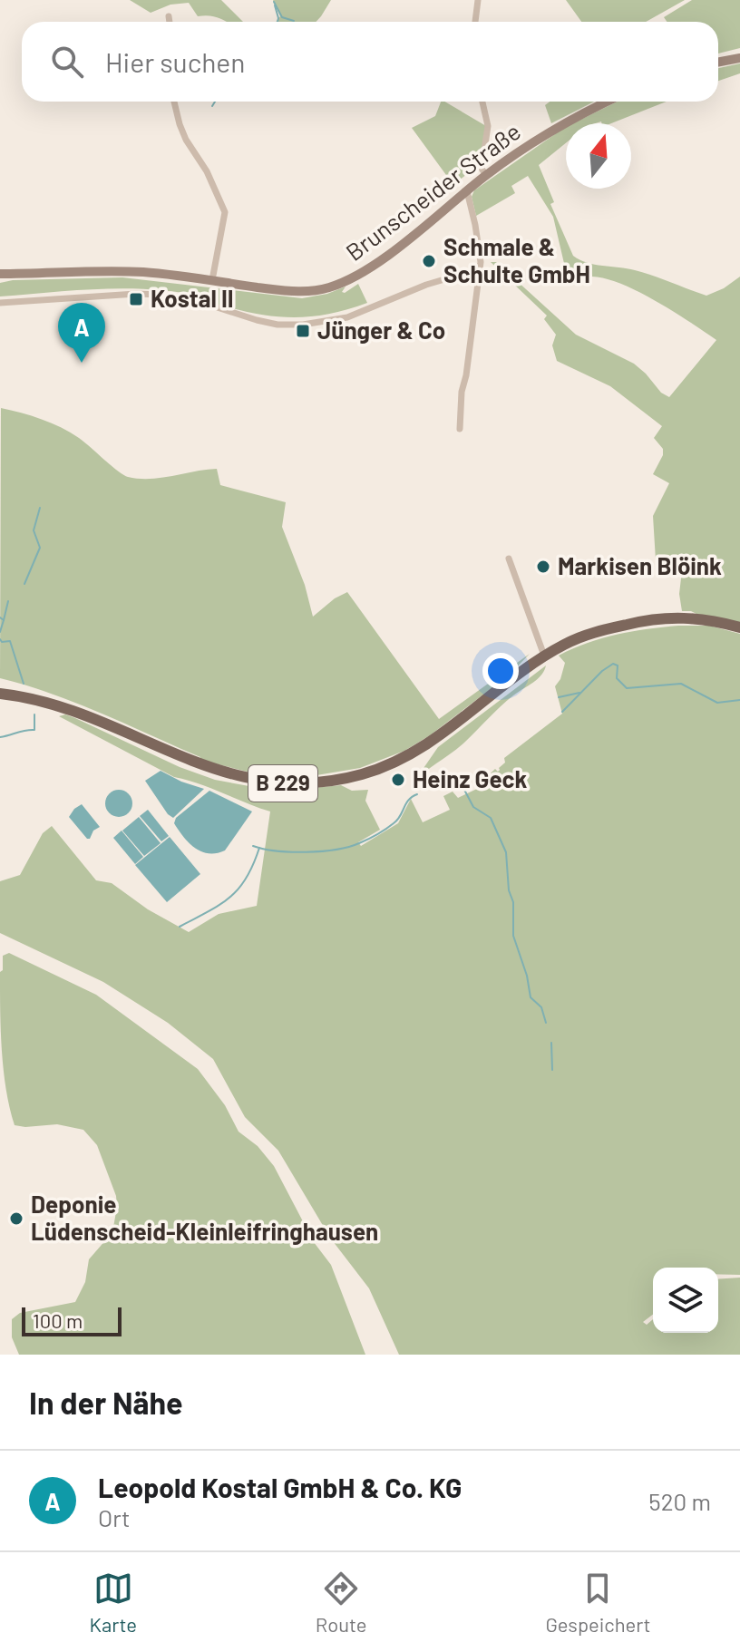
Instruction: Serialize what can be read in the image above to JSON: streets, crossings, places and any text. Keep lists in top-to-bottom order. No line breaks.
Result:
{"streets":{"main road":["Brunscheider Straße","B 229"]},"places":{"other":["Schmale & Schulte GmbH","Markisen Blöink","Heinz Geck","Deponie Lüdenscheid-Kleinleifringhausen"],"transit":["Kostal II","Jünger & Co"]},"scale_bar":"100 m","north":"top","page":{"search":"Hier suchen","pins":"A","scale":"100 m","heading":"In der Nähe","list":[{"mark":"A","name":"Leopold Kostal GmbH & Co. KG","note":"Ort","value":"520 m"}],"nav":["Karte","Route","Gespeichert"]}}
